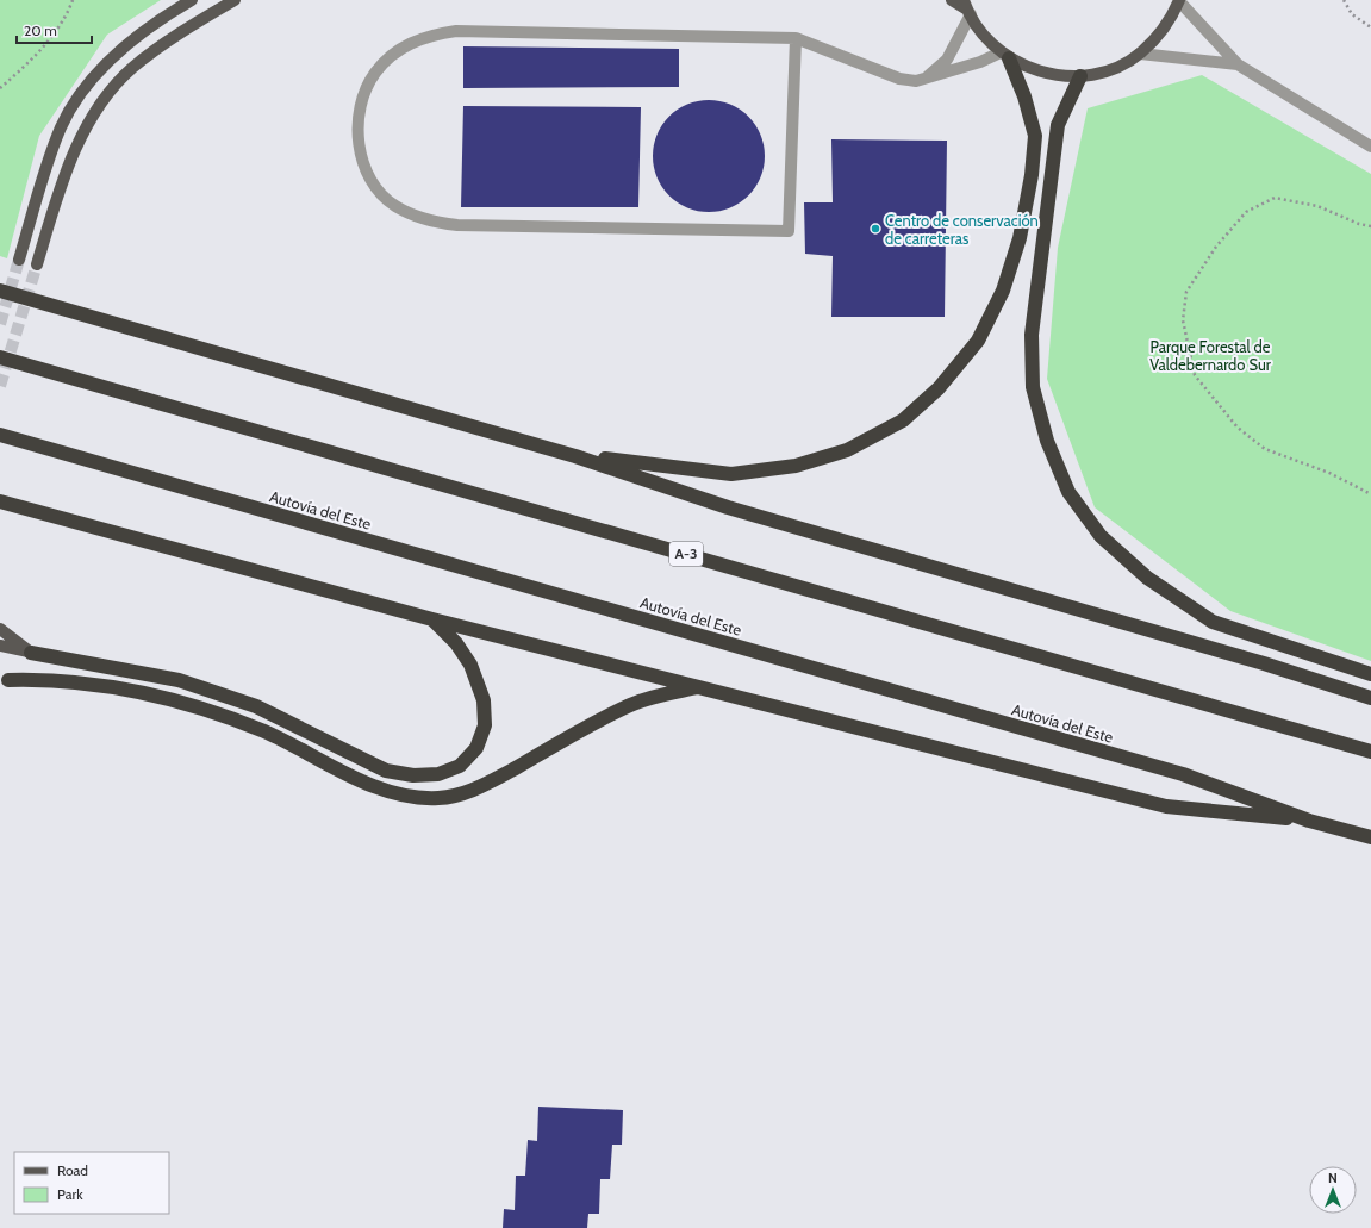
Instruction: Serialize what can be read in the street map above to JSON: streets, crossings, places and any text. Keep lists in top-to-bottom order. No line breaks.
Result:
{"streets":{"highway":["Autovía del Este","A-3"]},"parks":["Parque Forestal de Valdebernardo Sur"],"places":["Centro de conservación de carreteras"],"legend":["Road","Park"],"scale_bar":"20 m","north":"top"}
